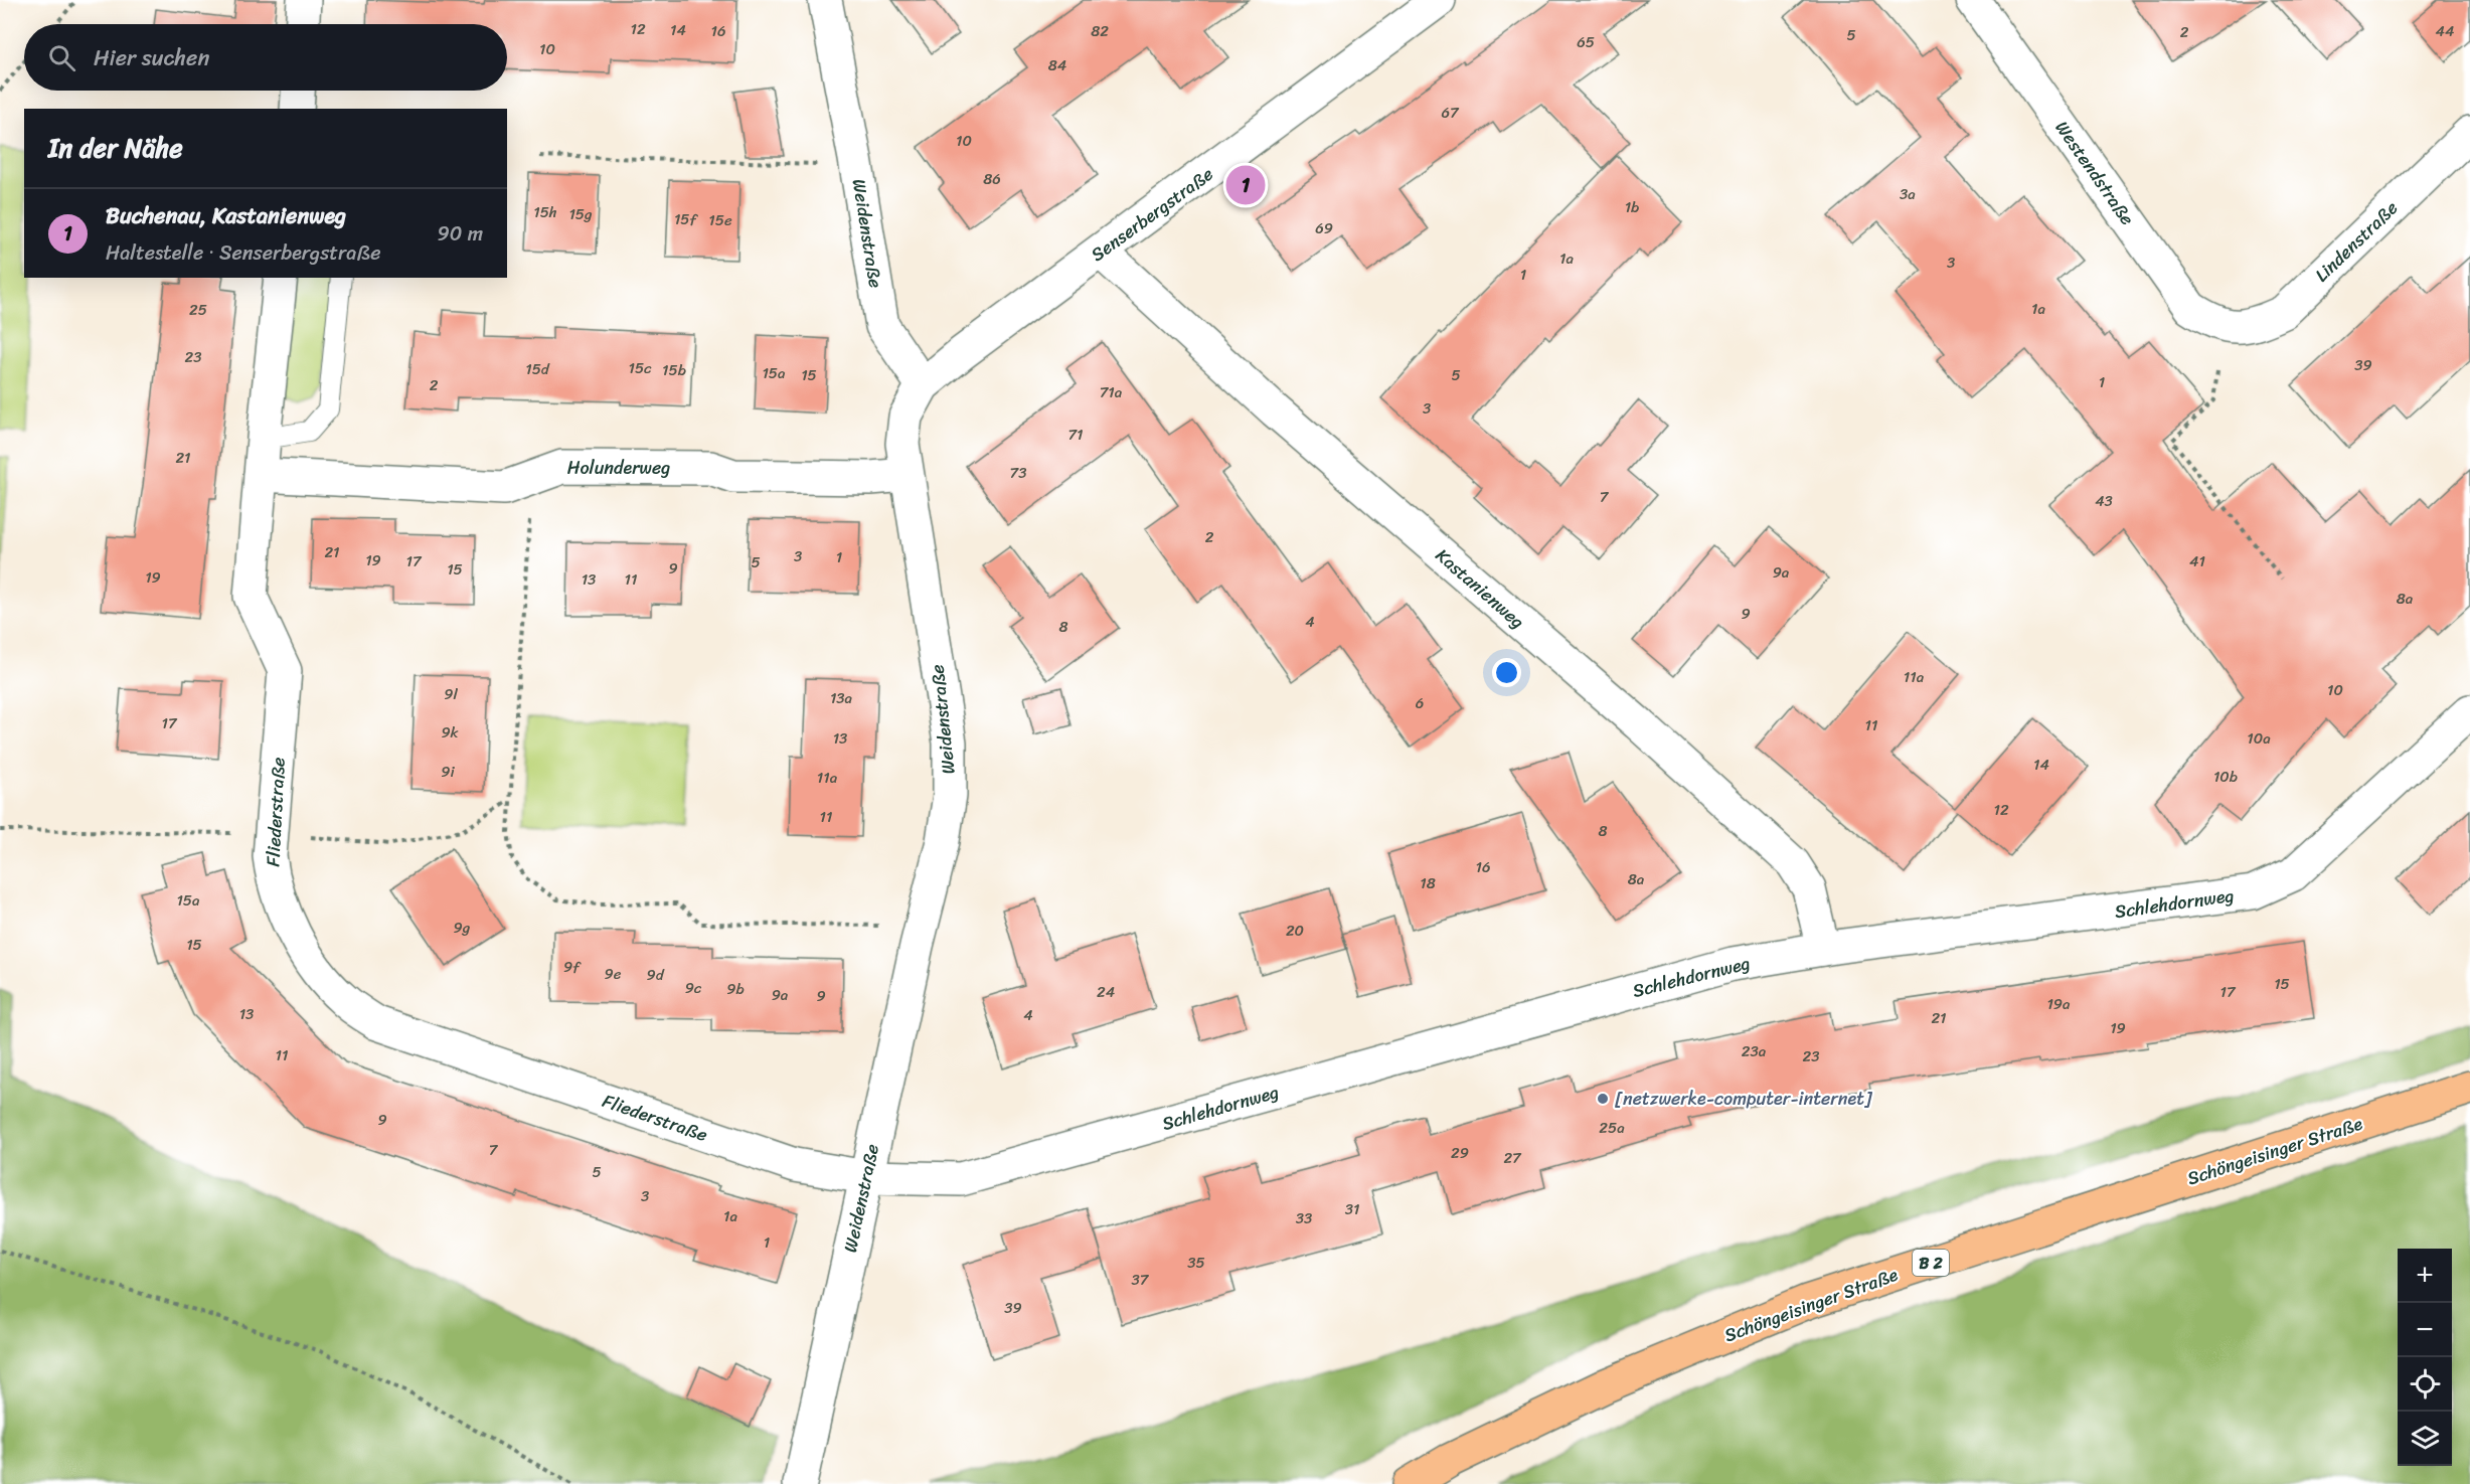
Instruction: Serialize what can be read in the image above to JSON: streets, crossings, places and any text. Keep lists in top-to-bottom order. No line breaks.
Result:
{"streets":{"main road":["Schöngeisinger Straße","B 2"],"street":["Westendstraße","Senserbergstraße","Weidenstraße","Lindenstraße","Holunderweg","Kastanienweg","Fliederstraße","Schlehdornweg"]},"crossings":[["Westendstraße","Lindenstraße"],["Senserbergstraße","Weidenstraße"],["Senserbergstraße","Kastanienweg"],["Weidenstraße","Holunderweg"],["Weidenstraße","Fliederstraße"],["Weidenstraße","Schlehdornweg"],["Holunderweg","Fliederstraße"],["Kastanienweg","Schlehdornweg"],["Fliederstraße","Schlehdornweg"]],"places":["[netzwerke-computer-internet]"],"house_numbers":["12","14","16","82","44","2","5","65","10","84","67","10","86","3a","1b","15h","15g","15f","15e","69","1a","3","1","1a","25","23","39","15c","15d","15b","15a","15","5","1","2","71a","3","71","21","73","7","43","2","21","3","1","19","17","41","5","9","15","9a","19","13","11","8a","9","4","8","11a","10","9l","13a","6","17","11","9k","13","10a","14","9i","10b","11a","12","11","8","16","8a","18","15a","9g","20","15","9f","9e","9d","15","9c","9b","24","17","9a","9","19a","13","4","21","19","23a","11","23","9","25a","7","29","27","5","3","31","1a","33","1","35","37","39"],"page":{"search":"Hier suchen","heading":"In der Nähe","pins":"1","list":[{"mark":"1","name":"Buchenau, Kastanienweg","note":"Haltestelle · Senserbergstraße","value":"90 m"}],"map_buttons":["+","−"]}}
